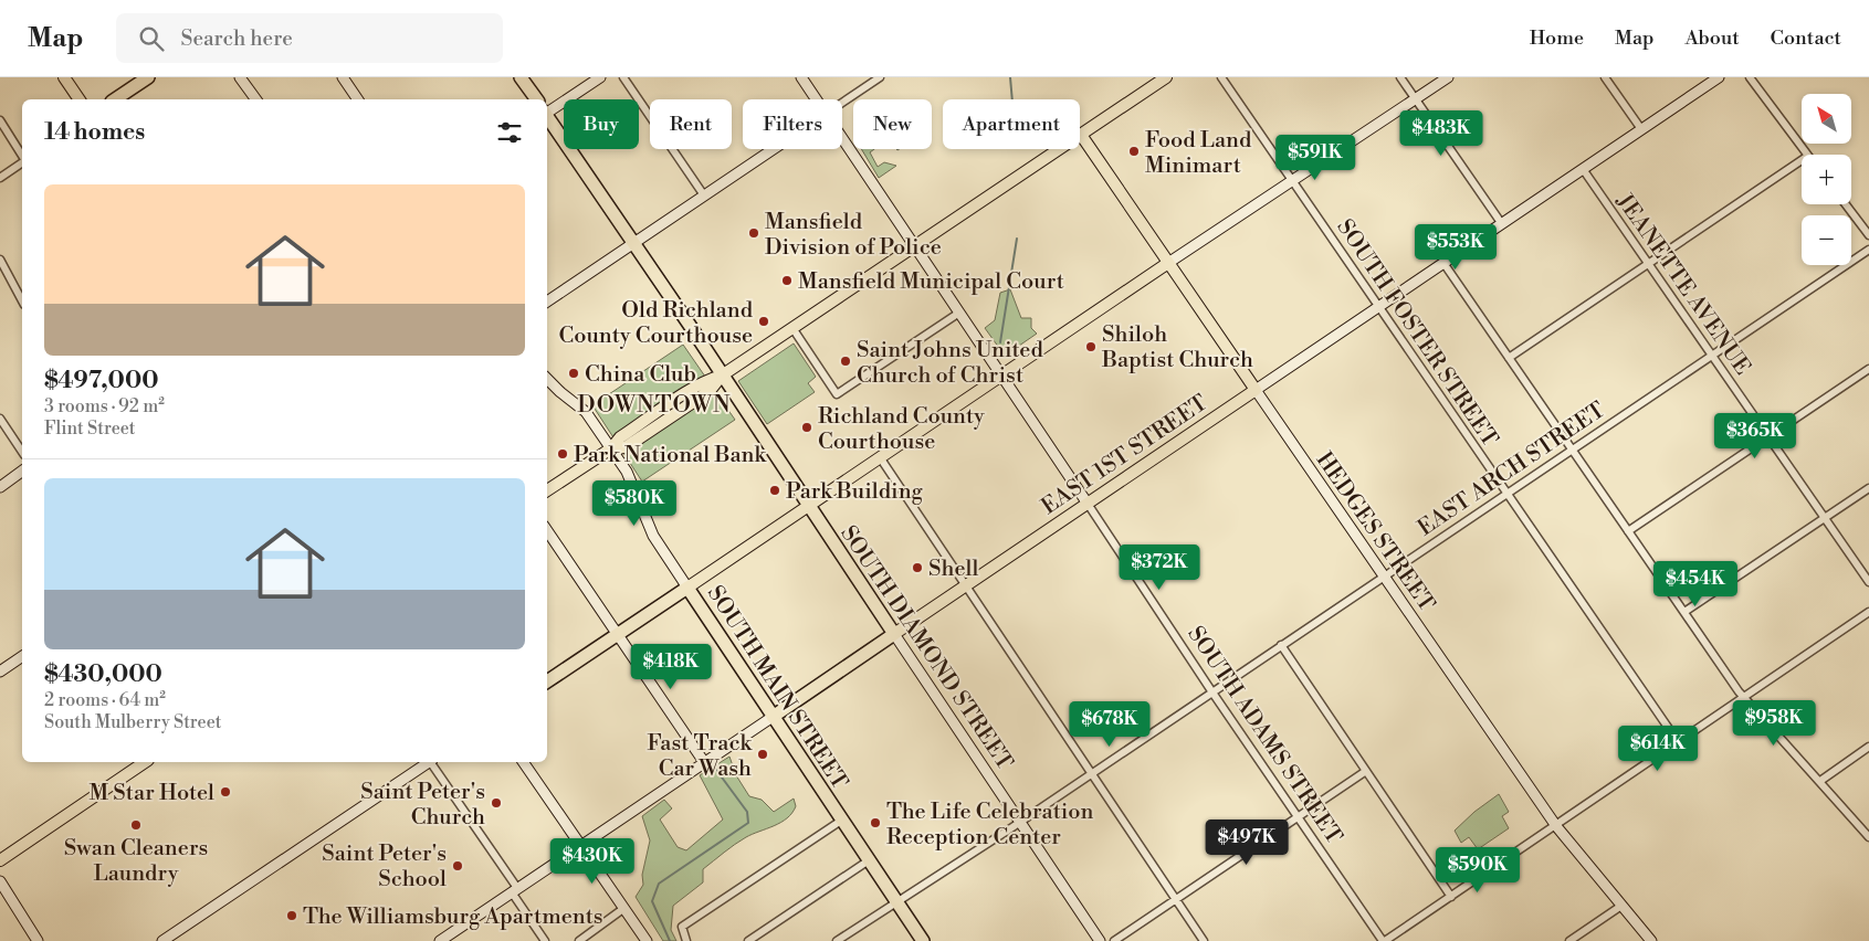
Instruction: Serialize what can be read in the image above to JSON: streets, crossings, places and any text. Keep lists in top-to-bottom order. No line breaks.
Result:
{"streets":{"highway":["EAST 1ST STREET","SOUTH DIAMOND STREET","SOUTH MAIN STREET"],"main road":["HEDGES STREET"],"street":["JEANETTE AVENUE","SOUTH FOSTER STREET","EAST ARCH STREET","SOUTH ADAMS STREET"]},"crossings":[["JEANETTE AVENUE","EAST 1ST STREET"],["JEANETTE AVENUE","EAST ARCH STREET"],["SOUTH FOSTER STREET","EAST 1ST STREET"],["SOUTH FOSTER STREET","EAST ARCH STREET"],["EAST 1ST STREET","HEDGES STREET"],["EAST 1ST STREET","SOUTH DIAMOND STREET"],["EAST 1ST STREET","SOUTH MAIN STREET"],["EAST 1ST STREET","SOUTH ADAMS STREET"],["EAST ARCH STREET","HEDGES STREET"],["EAST ARCH STREET","SOUTH DIAMOND STREET"],["EAST ARCH STREET","SOUTH MAIN STREET"],["EAST ARCH STREET","SOUTH ADAMS STREET"]],"districts":["DOWNTOWN"],"places":["Food Land Minimart","Mansfield Division of Police","Mansfield Municipal Court","Old Richland County Courthouse","Shiloh Baptist Church","Saint Johns United Church of Christ","China Club","Richland County Courthouse","Park National Bank","Park Building","Shell","Fast Track Car Wash","M Star Hotel","Saint Peter's Church","The Life Celebration Reception Center","Swan Cleaners Laundry","Saint Peter's School","The Williamsburg Apartments"],"north":"top left","page":{"header":"Map","search":"Search here","nav":["Home","Map","About","Contact"],"map_buttons":["+","−"],"chip":["Buy","Rent","Filters","New","Apartment"],"heading":"14 homes","price":["$483K","$591K","$553K","$365K","$580K","$372K","$454K","$418K","$958K","$678K","$614K","$497K","$430K","$590K"],"list":[{"name":"$497,000","note":"3 rooms · 92 m² · Flint Street"},{"name":"$430,000","note":"2 rooms · 64 m² · South Mulberry Street"}]}}
